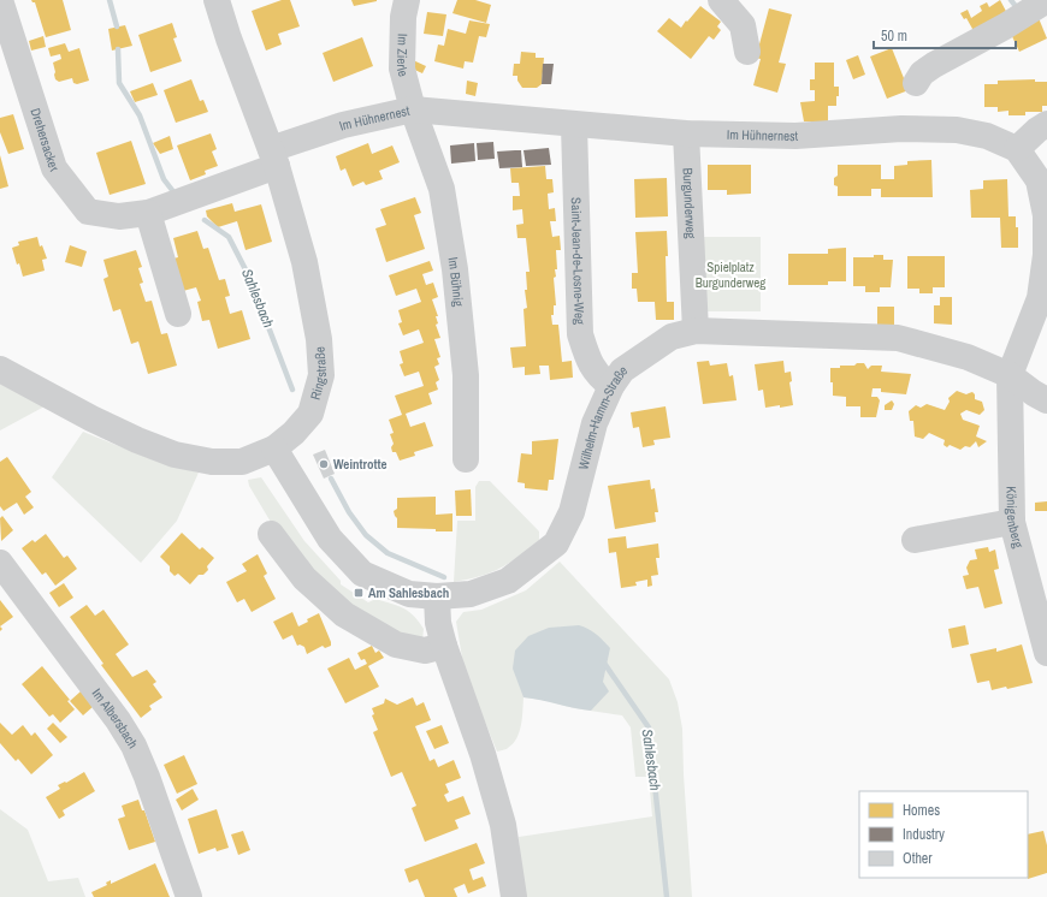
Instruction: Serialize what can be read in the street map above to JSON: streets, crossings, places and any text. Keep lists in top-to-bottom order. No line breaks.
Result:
{"streets":{"street":["Im Zierle","Im Hühnernest","Drehersacker","Burgunderweg","Saint-Jean-de-Losne-Weg","Im Bühnig","Ringstraße","Wilhelm-Hamm-Straße","Königenberg","Im Albersbach"]},"crossings":[["Im Zierle","Im Hühnernest"],["Im Zierle","Im Bühnig"],["Im Hühnernest","Drehersacker"],["Im Hühnernest","Burgunderweg"],["Im Hühnernest","Saint-Jean-de-Losne-Weg"],["Im Hühnernest","Im Bühnig"],["Im Hühnernest","Ringstraße"],["Drehersacker","Ringstraße"],["Burgunderweg","Wilhelm-Hamm-Straße"],["Saint-Jean-de-Losne-Weg","Wilhelm-Hamm-Straße"],["Ringstraße","Wilhelm-Hamm-Straße"],["Wilhelm-Hamm-Straße","Königenberg"]],"water":["Sahlesbach"],"parks":["Spielplatz Burgunderweg"],"places":{"other":["Weintrotte"],"transit":["Am Sahlesbach"]},"legend":["Homes","Industry","Other"],"scale_bar":"50 m"}
